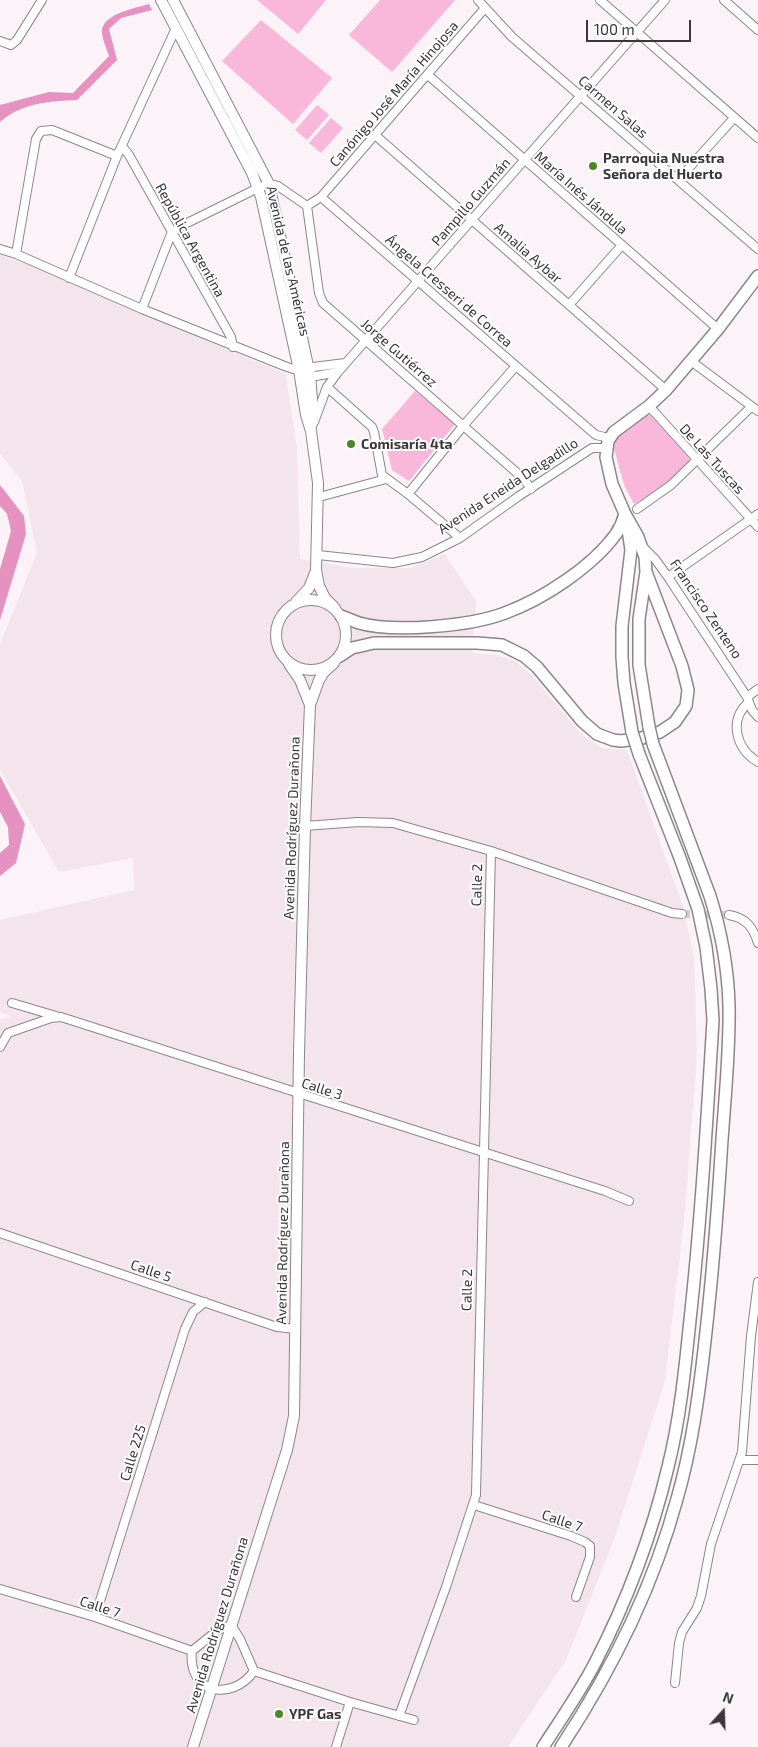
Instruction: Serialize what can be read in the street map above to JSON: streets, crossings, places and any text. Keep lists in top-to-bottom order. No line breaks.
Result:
{"streets":{"main road":["Avenida de las Américas","Avenida Eneida Delgadillo","Avenida Rodríguez Durañona"],"street":["Canónigo José María Hinojosa","Carmen Salas","María Inés Jándula","Pampillo Guzmán","República Argentina","Amalia Aybar","Ángela Cresseri de Correa","Jorge Gutiérrez","De Las Tuscas","Francisco Zenteno","Calle 2","Calle 3","Calle 5","Calle 225","Calle 7"]},"crossings":[["Canónigo José María Hinojosa","Carmen Salas"],["Canónigo José María Hinojosa","María Inés Jándula"],["Canónigo José María Hinojosa","Amalia Aybar"],["Canónigo José María Hinojosa","Ángela Cresseri de Correa"],["Carmen Salas","Pampillo Guzmán"],["María Inés Jándula","Pampillo Guzmán"],["María Inés Jándula","Avenida Eneida Delgadillo"],["Pampillo Guzmán","Amalia Aybar"],["Pampillo Guzmán","Avenida de las Américas"],["Pampillo Guzmán","Ángela Cresseri de Correa"],["Pampillo Guzmán","Jorge Gutiérrez"],["Amalia Aybar","Avenida Eneida Delgadillo"],["Avenida de las Américas","Avenida Eneida Delgadillo"],["Ángela Cresseri de Correa","Avenida Eneida Delgadillo"],["Jorge Gutiérrez","Avenida Eneida Delgadillo"],["De Las Tuscas","Avenida Eneida Delgadillo"],["Avenida Rodríguez Durañona","Calle 3"],["Avenida Rodríguez Durañona","Calle 5"],["Calle 2","Calle 3"],["Calle 2","Calle 7"],["Calle 5","Calle 225"],["Calle 225","Calle 7"]],"places":["Parroquia Nuestra Señora del Huerto","Comisaría 4ta","YPF Gas"],"scale_bar":"100 m","north":"top"}
